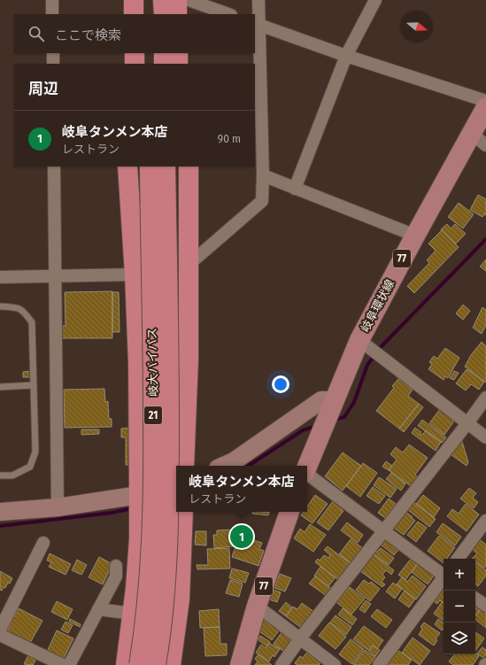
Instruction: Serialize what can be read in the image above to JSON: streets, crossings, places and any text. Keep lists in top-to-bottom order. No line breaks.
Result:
{"streets":{"highway":["岐大バイパス","21"],"main road":["77","岐阜環状線"]},"crossings":[["岐大バイパス","21"]],"north":"right","page":{"search":"ここで検索","heading":"周辺","list":[{"mark":"1","name":"岐阜タンメン本店","note":"レストラン","value":"90 m"}],"popup":["岐阜タンメン本店","レストラン"],"pins":"1","map_buttons":["+","−"]}}
